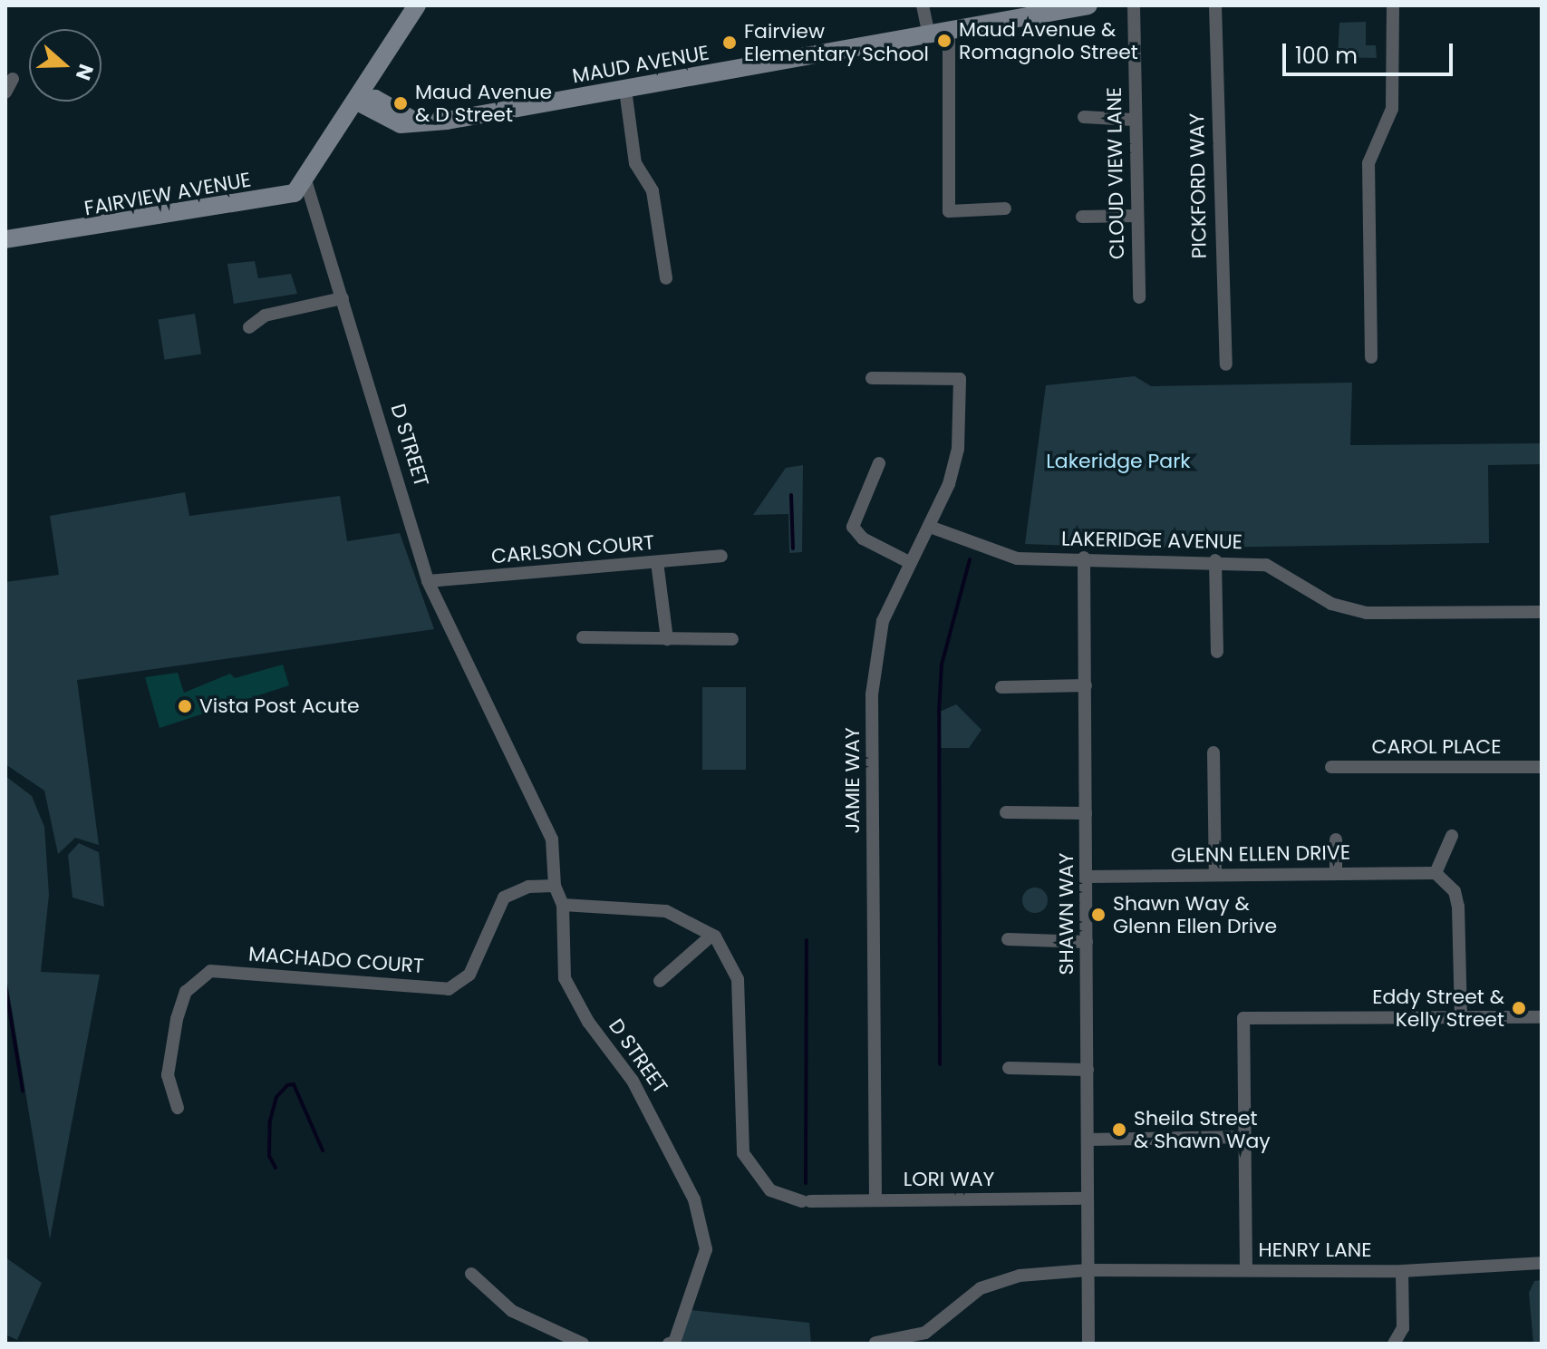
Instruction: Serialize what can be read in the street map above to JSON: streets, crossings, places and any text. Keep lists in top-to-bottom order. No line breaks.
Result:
{"streets":{"street":["MAUD AVENUE","CLOUD VIEW LANE","PICKFORD WAY","FAIRVIEW AVENUE","D STREET","LAKERIDGE AVENUE","CARLSON COURT","CAROL PLACE","JAMIE WAY","GLENN ELLEN DRIVE","SHAWN WAY","MACHADO COURT","LORI WAY","HENRY LANE"]},"crossings":[["FAIRVIEW AVENUE","D STREET"],["D STREET","CARLSON COURT"],["D STREET","MACHADO COURT"],["LAKERIDGE AVENUE","JAMIE WAY"],["LAKERIDGE AVENUE","SHAWN WAY"],["JAMIE WAY","LORI WAY"],["GLENN ELLEN DRIVE","SHAWN WAY"],["SHAWN WAY","LORI WAY"],["SHAWN WAY","HENRY LANE"]],"parks":["Lakeridge Park"],"places":["Maud Avenue & Romagnolo Street","Fairview Elementary School","Maud Avenue & D Street","Vista Post Acute","Shawn Way & Glenn Ellen Drive","Eddy Street & Kelly Street","Sheila Street & Shawn Way"],"scale_bar":"100 m","north":"right"}
